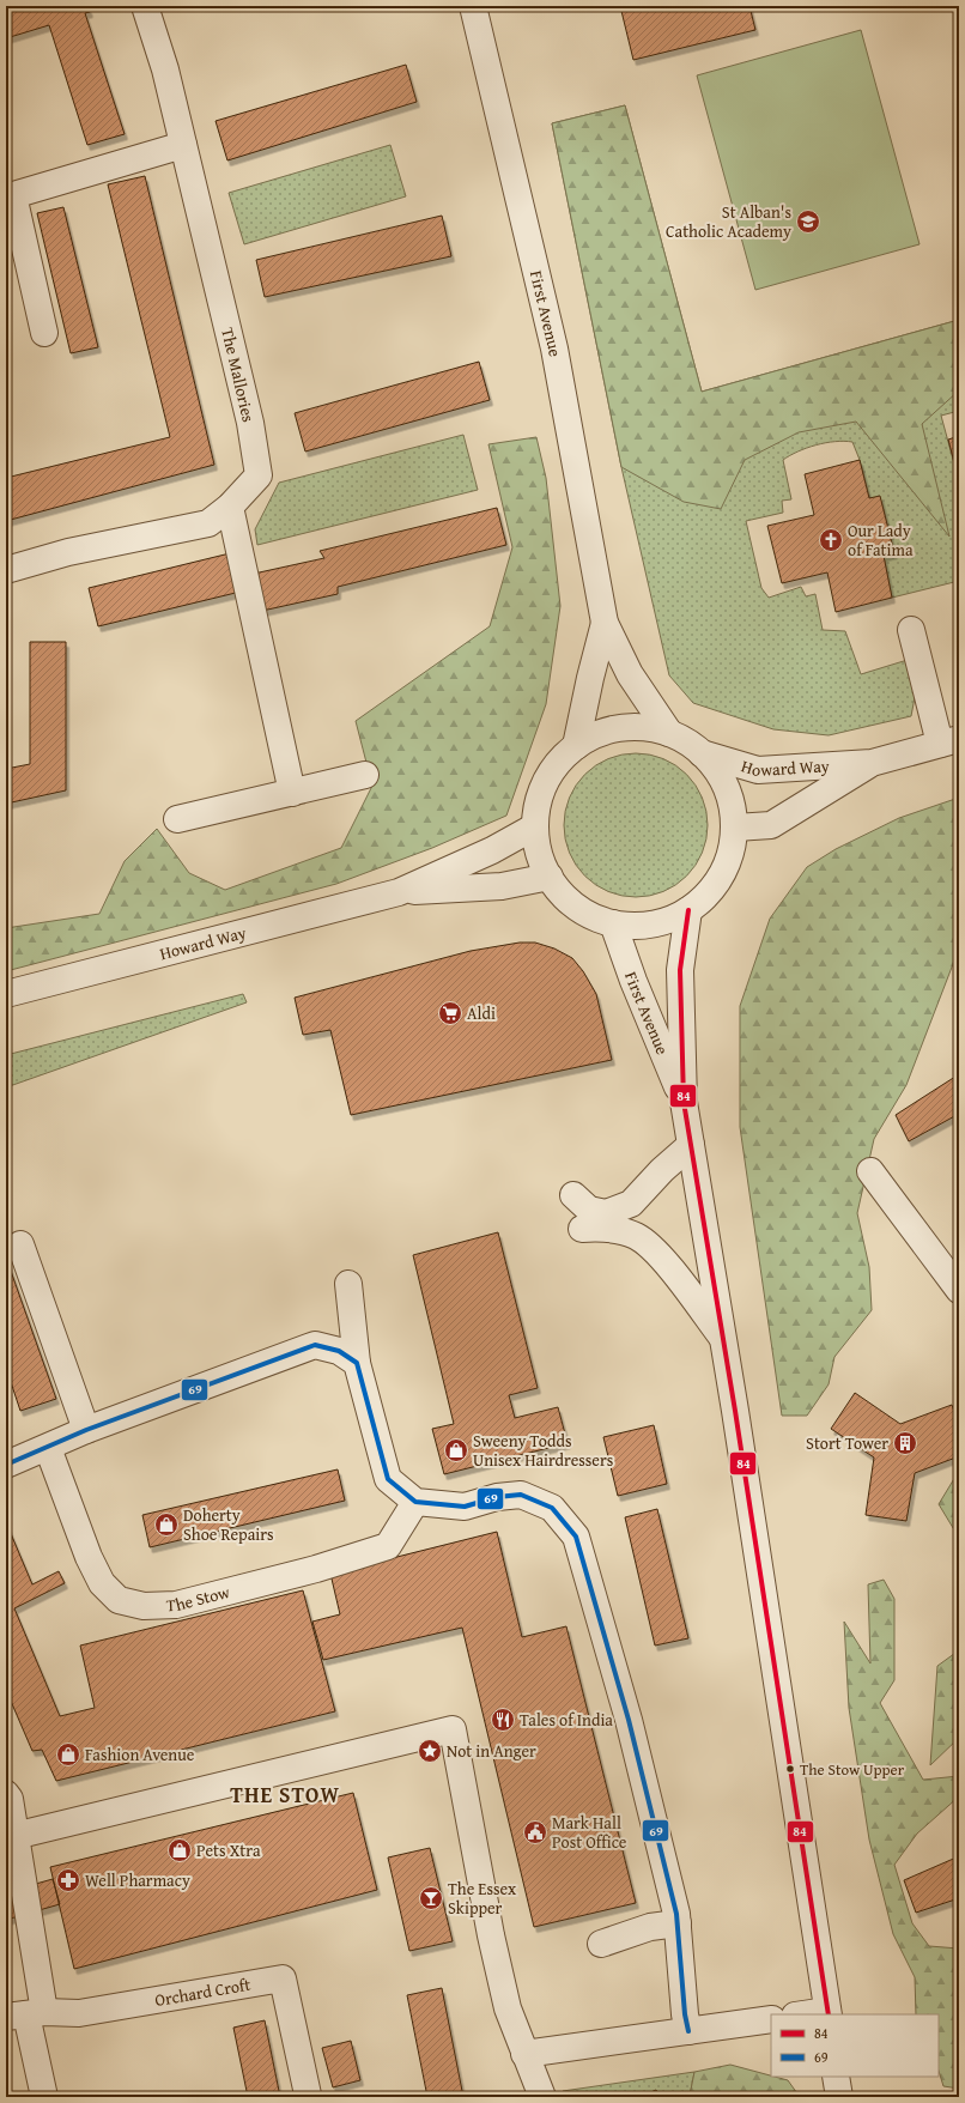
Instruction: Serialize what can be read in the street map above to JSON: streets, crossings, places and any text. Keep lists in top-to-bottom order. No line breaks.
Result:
{"streets":{"street":["First Avenue","The Mallories","Howard Way","The Stow","Orchard Croft"]},"districts":["THE STOW"],"places":{"school or university":["St Alban's Catholic Academy"],"church":["Our Lady of Fatima"],"supermarket":["Aldi"],"building":["Stort Tower"],"shop":["Sweeny Todds Unisex Hairdressers","Doherty Shoe Repairs","Fashion Avenue","Pets Xtra"],"restaurant":["Tales of India"],"place":["Not in Anger"],"other":["The Stow Upper"],"public building":["Mark Hall Post Office"],"pharmacy":["Well Pharmacy"],"bar":["The Essex Skipper"]},"lines":["transit line 84","transit line 69"],"legend":["84","69"]}
